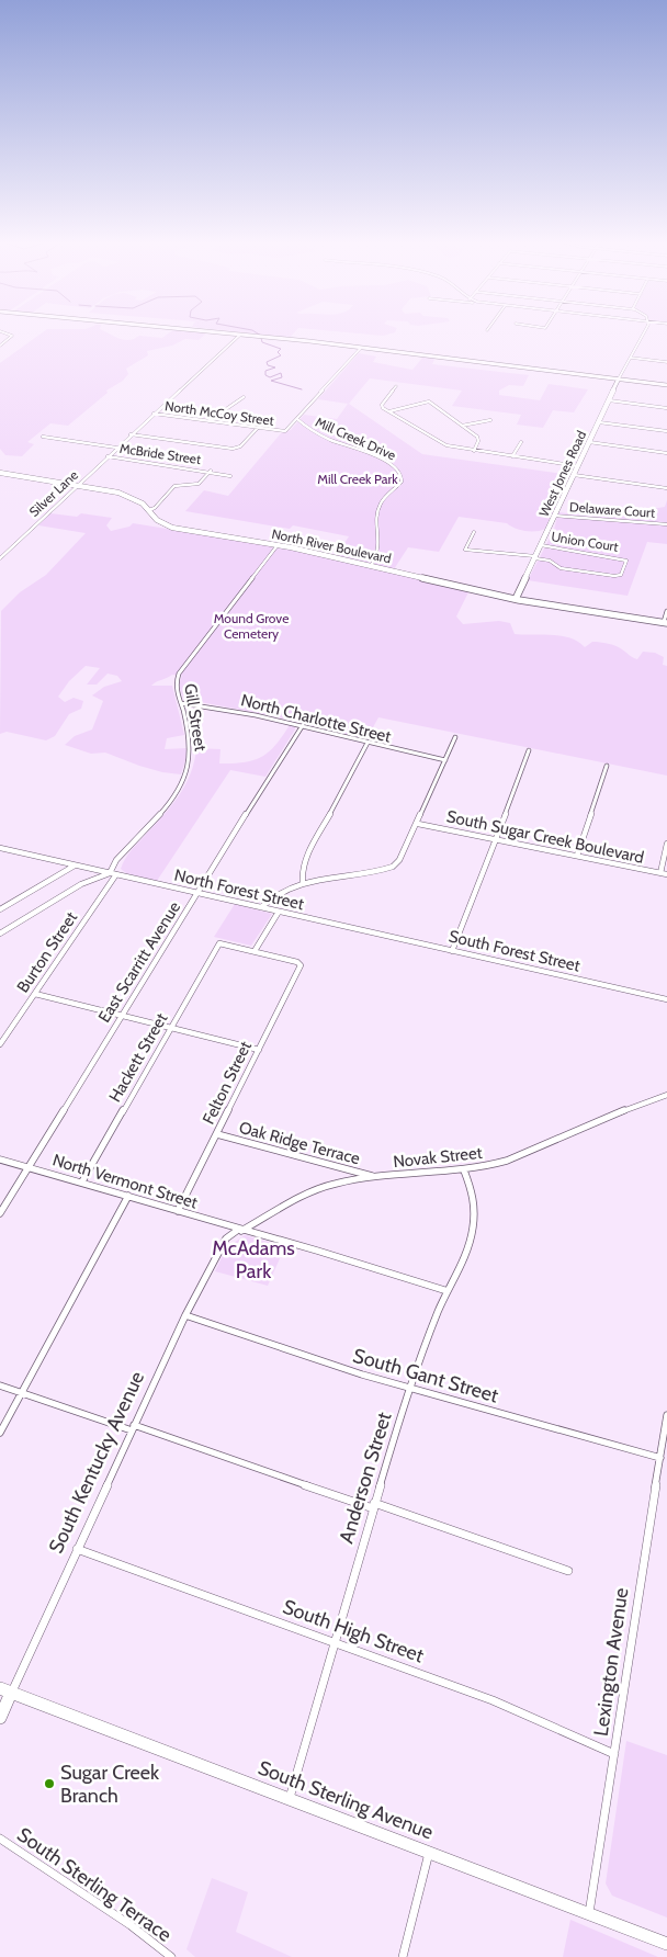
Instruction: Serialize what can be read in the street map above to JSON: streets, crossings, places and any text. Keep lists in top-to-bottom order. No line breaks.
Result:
{"streets":{"main road":["West Jones Road","North River Boulevard","South Kentucky Avenue","South Sterling Avenue"],"street":["North McCoy Street","Mill Creek Drive","McBride Street","Silver Lane","Delaware Court","Union Court","Gill Street","North Charlotte Street","South Sugar Creek Boulevard","North Forest Street","South Forest Street","Burton Street","East Scarritt Avenue","Hackett Street","Felton Street","Oak Ridge Terrace","Novak Street","North Vermont Street","South Gant Street","Anderson Street","South High Street","Lexington Avenue","South Sterling Terrace"]},"crossings":[["North McCoy Street","Mill Creek Drive"],["North McCoy Street","Silver Lane"],["Mill Creek Drive","North River Boulevard"],["McBride Street","Silver Lane"],["West Jones Road","Delaware Court"],["West Jones Road","Union Court"],["West Jones Road","North River Boulevard"],["Silver Lane","North River Boulevard"],["North River Boulevard","Gill Street"],["Gill Street","North Charlotte Street"],["Gill Street","North Forest Street"],["North Charlotte Street","East Scarritt Avenue"],["North Forest Street","South Forest Street"],["North Forest Street","Burton Street"],["North Forest Street","East Scarritt Avenue"],["East Scarritt Avenue","North Vermont Street"],["Hackett Street","Felton Street"],["Hackett Street","North Vermont Street"],["Felton Street","Oak Ridge Terrace"],["Felton Street","North Vermont Street"],["Oak Ridge Terrace","Novak Street"],["Novak Street","North Vermont Street"],["Novak Street","South Kentucky Avenue"],["Novak Street","Anderson Street"],["North Vermont Street","South Kentucky Avenue"],["North Vermont Street","Anderson Street"],["South Gant Street","South Kentucky Avenue"],["South Gant Street","Anderson Street"],["South Gant Street","Lexington Avenue"],["South Kentucky Avenue","South High Street"],["South Kentucky Avenue","South Sterling Avenue"],["Anderson Street","South High Street"],["Anderson Street","South Sterling Avenue"],["South High Street","Lexington Avenue"],["Lexington Avenue","South Sterling Avenue"]],"parks":["Mill Creek Park","Mound Grove Cemetery","McAdams Park"],"places":["Sugar Creek Branch"]}
